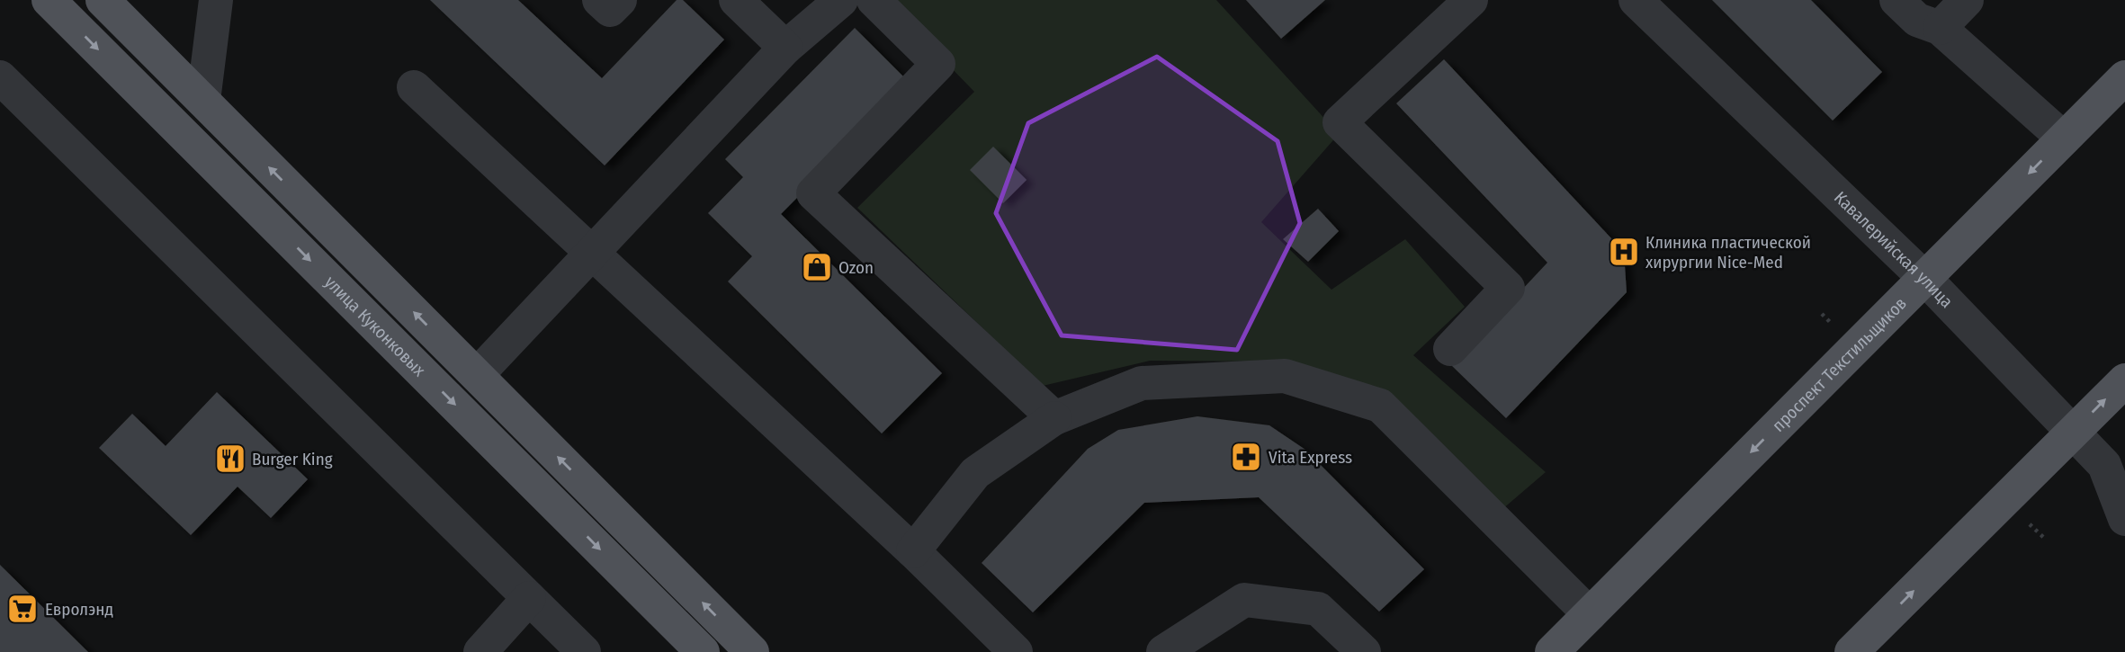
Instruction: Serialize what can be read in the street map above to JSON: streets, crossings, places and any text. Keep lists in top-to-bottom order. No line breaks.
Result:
{"streets":{"main road":["улица Куконковых","проспект Текстильщиков"],"street":["Кавалерийская улица"]},"crossings":[["Кавалерийская улица","проспект Текстильщиков"]],"places":{"hospital":["Клиника пластической хирургии Nice-Med"],"shop":["Ozon"],"pharmacy":["Vita Express"],"restaurant":["Burger King"],"supermarket":["Евролэнд"]}}
